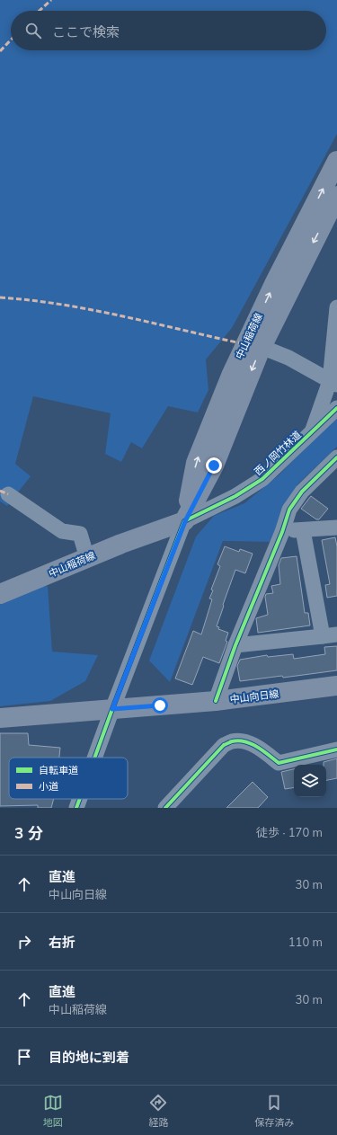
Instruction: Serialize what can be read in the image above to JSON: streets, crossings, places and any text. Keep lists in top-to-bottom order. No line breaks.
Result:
{"streets":{"main road":["中山稲荷線","中山向日線"],"street":["西ノ岡竹林道"]},"crossings":[["中山稲荷線","西ノ岡竹林道"]],"legend":["自転車道","小道"],"page":{"search":"ここで検索","heading":["3 分","徒歩 · 170 m"],"list":[["直進","中山向日線","30 m"],["右折","110 m"],["直進","中山稲荷線","30 m"],"目的地に到着"],"nav":["地図","経路","保存済み"]}}
